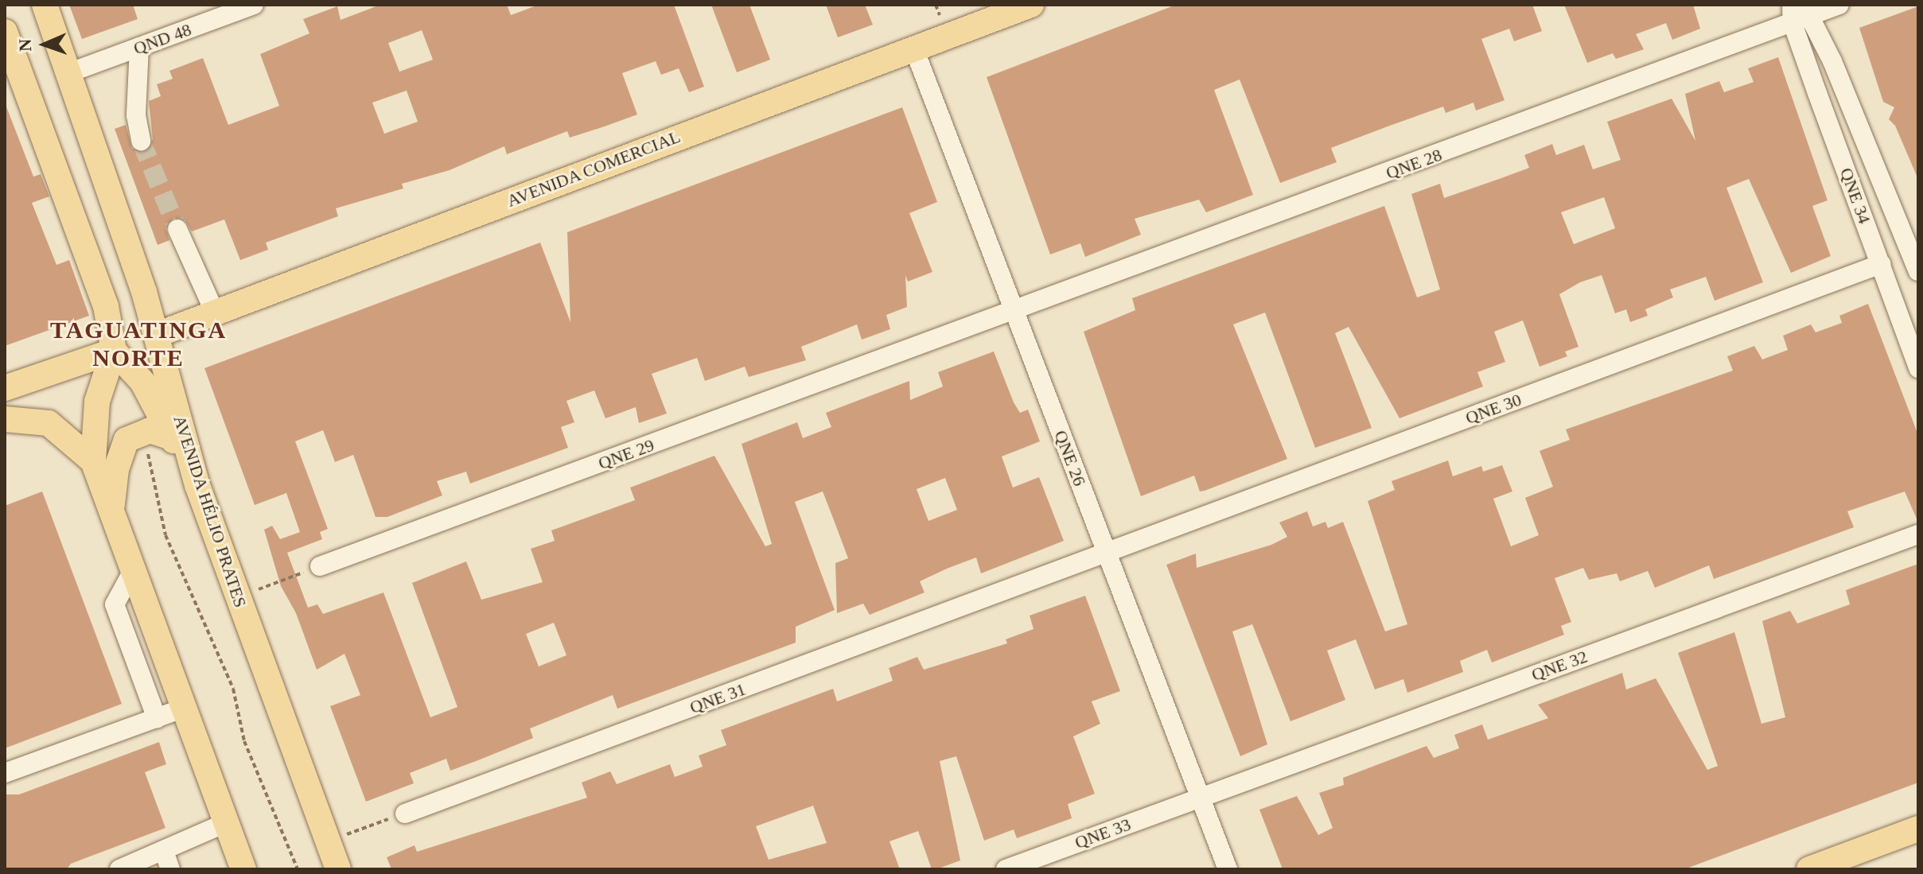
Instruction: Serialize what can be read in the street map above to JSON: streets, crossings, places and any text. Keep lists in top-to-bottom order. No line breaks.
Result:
{"streets":{"main road":["AVENIDA COMERCIAL","AVENIDA HÉLIO PRATES"],"street":["QND 48","QNE 28","QNE 34","QNE 30","QNE 29","QNE 26","QNE 32","QNE 31","QNE 33"]},"crossings":[["QND 48","AVENIDA HÉLIO PRATES"],["QNE 28","QNE 34"],["QNE 28","QNE 29"],["QNE 28","QNE 26"],["AVENIDA COMERCIAL","QNE 26"],["AVENIDA COMERCIAL","AVENIDA HÉLIO PRATES"],["QNE 34","QNE 30"],["QNE 30","QNE 26"],["QNE 30","QNE 31"],["QNE 29","QNE 26"],["QNE 26","QNE 32"],["QNE 26","QNE 31"],["QNE 26","QNE 33"],["QNE 32","QNE 33"]],"districts":["TAGUATINGA NORTE"],"north":"left"}
